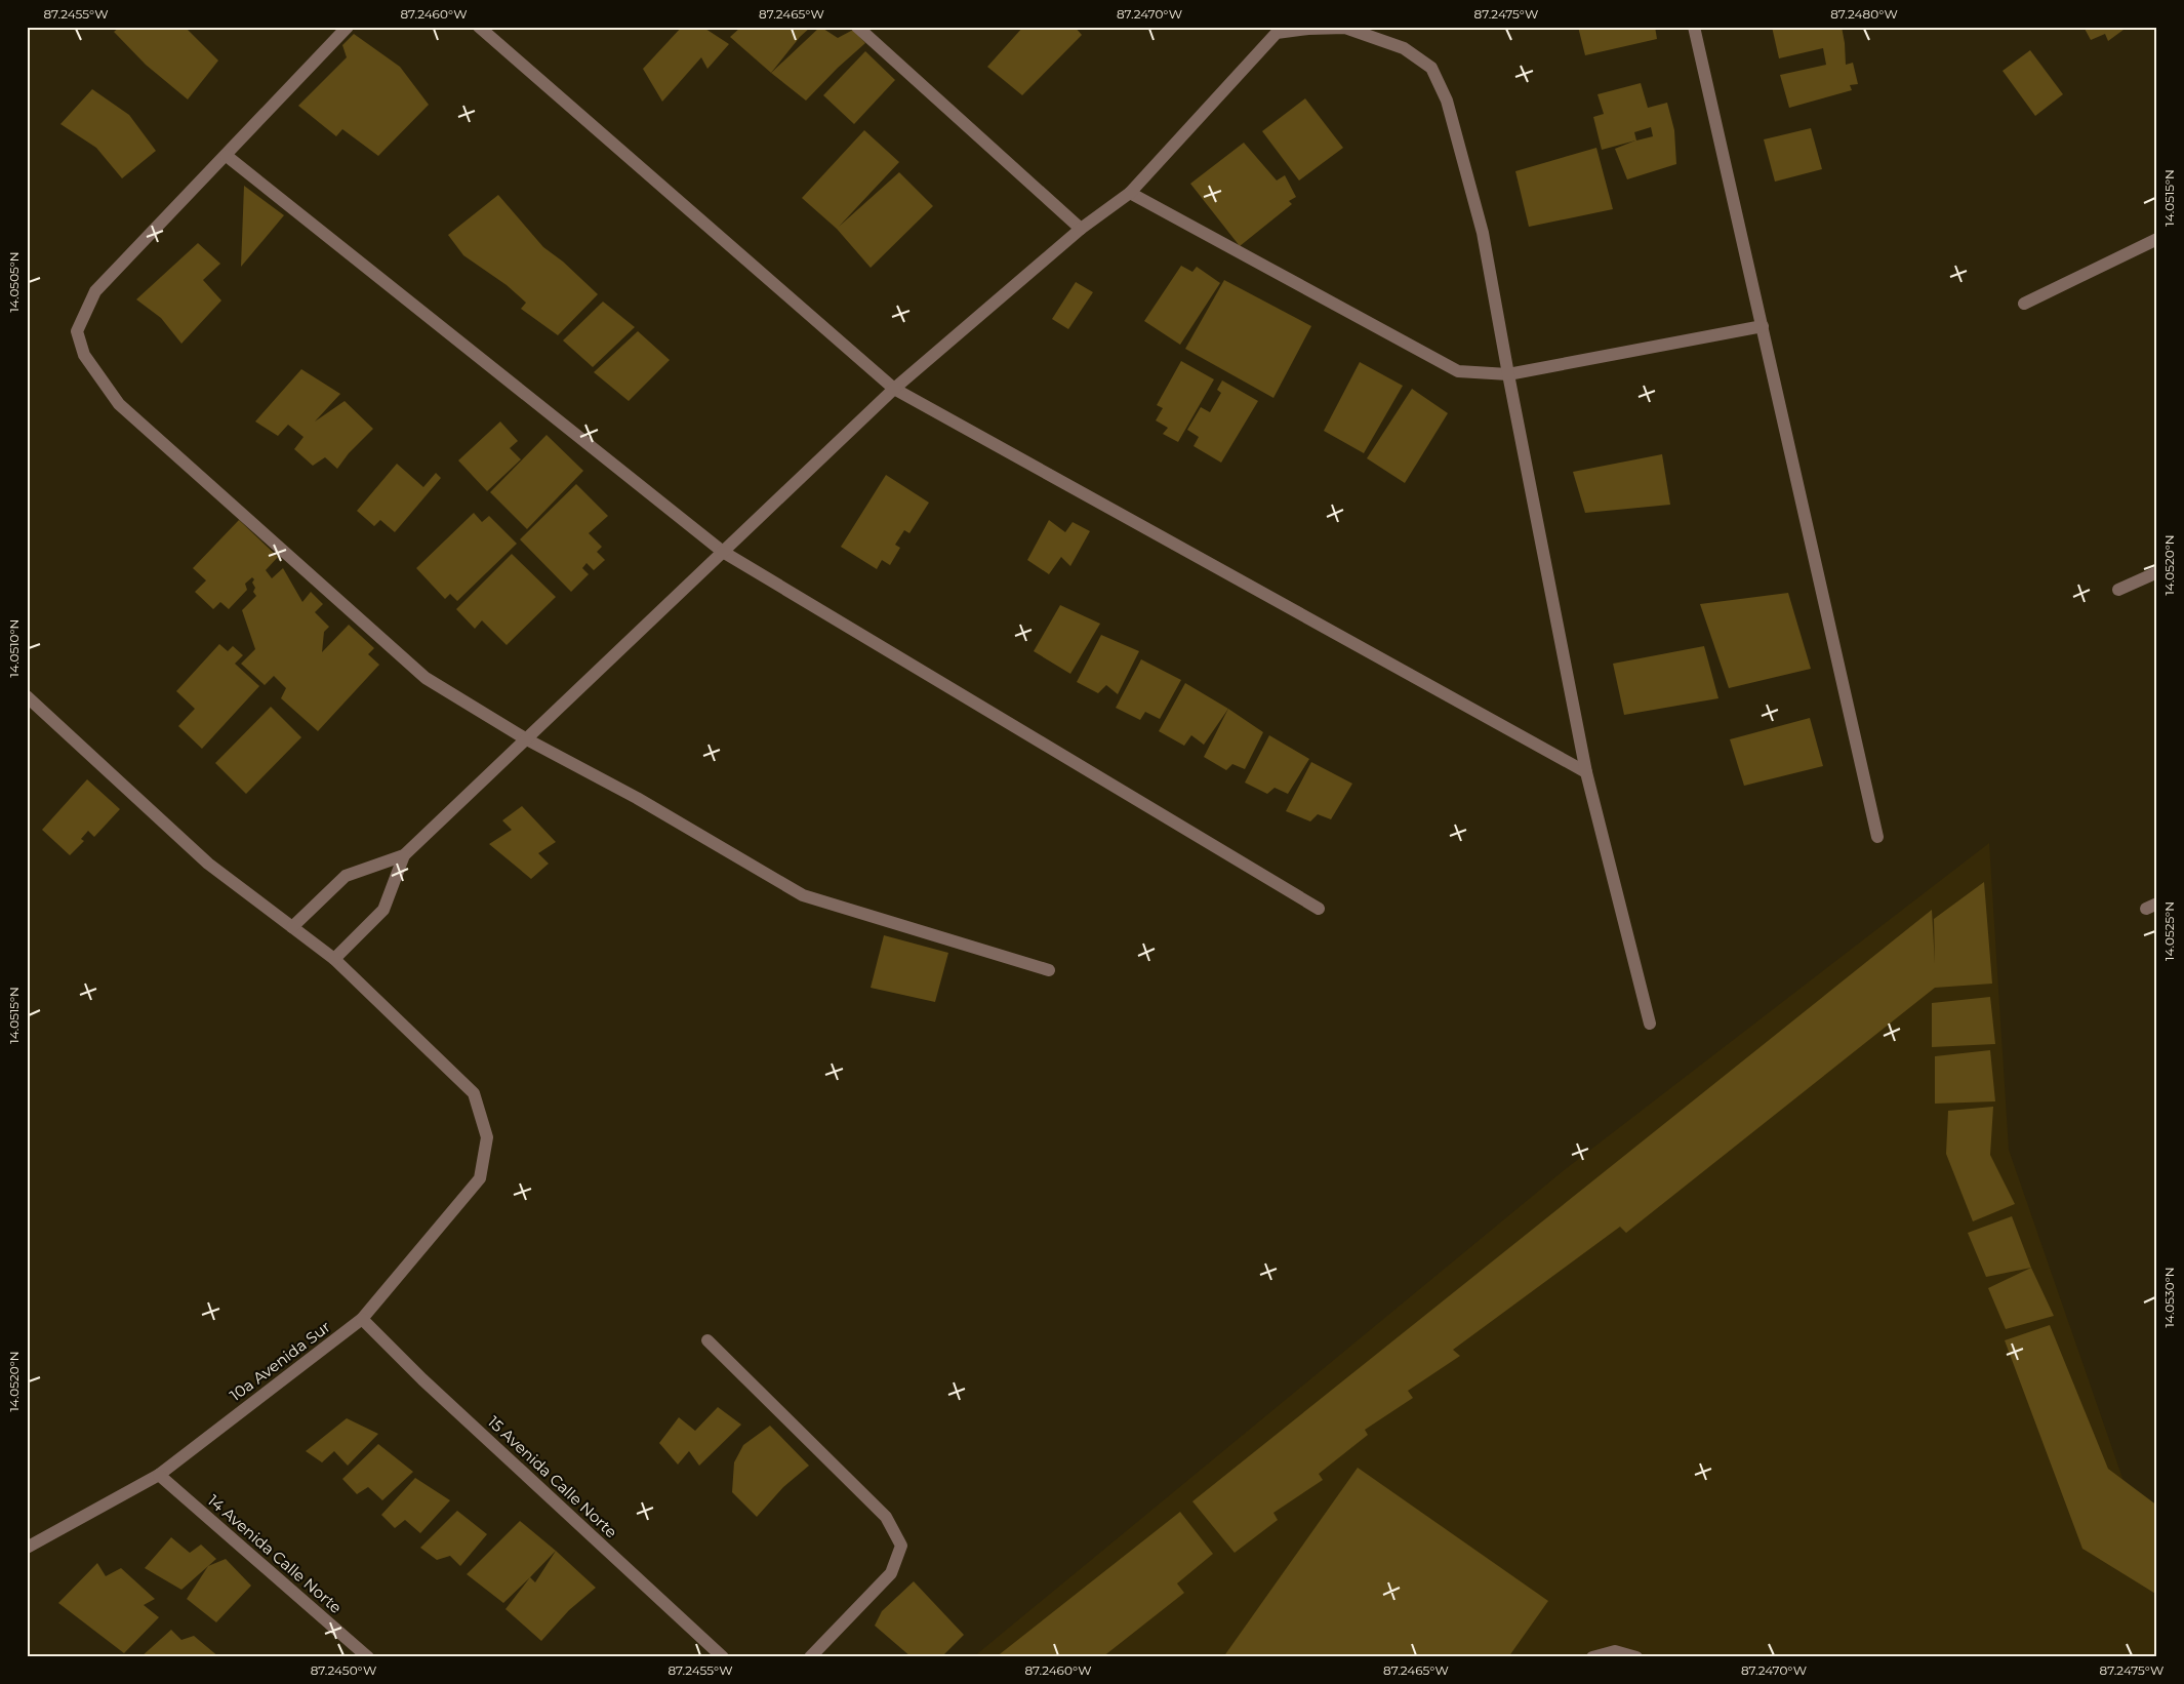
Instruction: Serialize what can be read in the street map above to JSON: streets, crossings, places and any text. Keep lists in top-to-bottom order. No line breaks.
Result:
{"streets":{"street":["10a Avenida Sur","15 Avenida Calle Norte","14 Avenida Calle Norte"]},"crossings":[["10a Avenida Sur","15 Avenida Calle Norte"],["10a Avenida Sur","14 Avenida Calle Norte"]],"coordinates":["87.2455°W","87.2460°W","87.2465°W","87.2470°W","87.2475°W","87.2480°W","14.0515°N","14.0505°N","14.0520°N","14.0510°N","14.0525°N","14.0530°N","87.2450°W"]}
